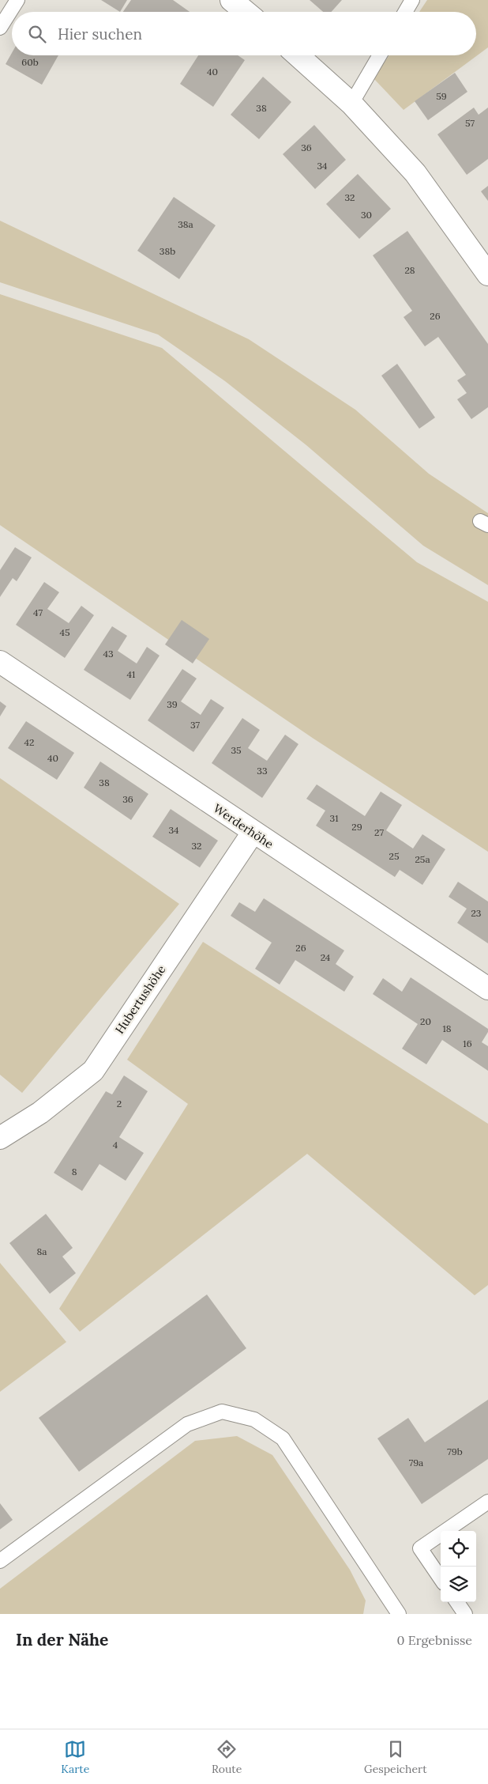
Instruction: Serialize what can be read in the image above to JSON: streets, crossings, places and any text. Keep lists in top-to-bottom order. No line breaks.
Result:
{"streets":{"street":["Werderhöhe","Hubertushöhe"]},"crossings":[["Werderhöhe","Hubertushöhe"]],"house_numbers":["60b","40","59","38","57","36","34","32","30","38a","38b","28","26","47","45","43","41","39","37","42","35","40","33","38","36","31","29","34","27","32","25","25a","23","26","24","20","18","16","2","4","8","8a","79b","79a"],"page":{"search":"Hier suchen","heading":["In der Nähe","0 Ergebnisse"],"nav":["Karte","Route","Gespeichert"]}}
